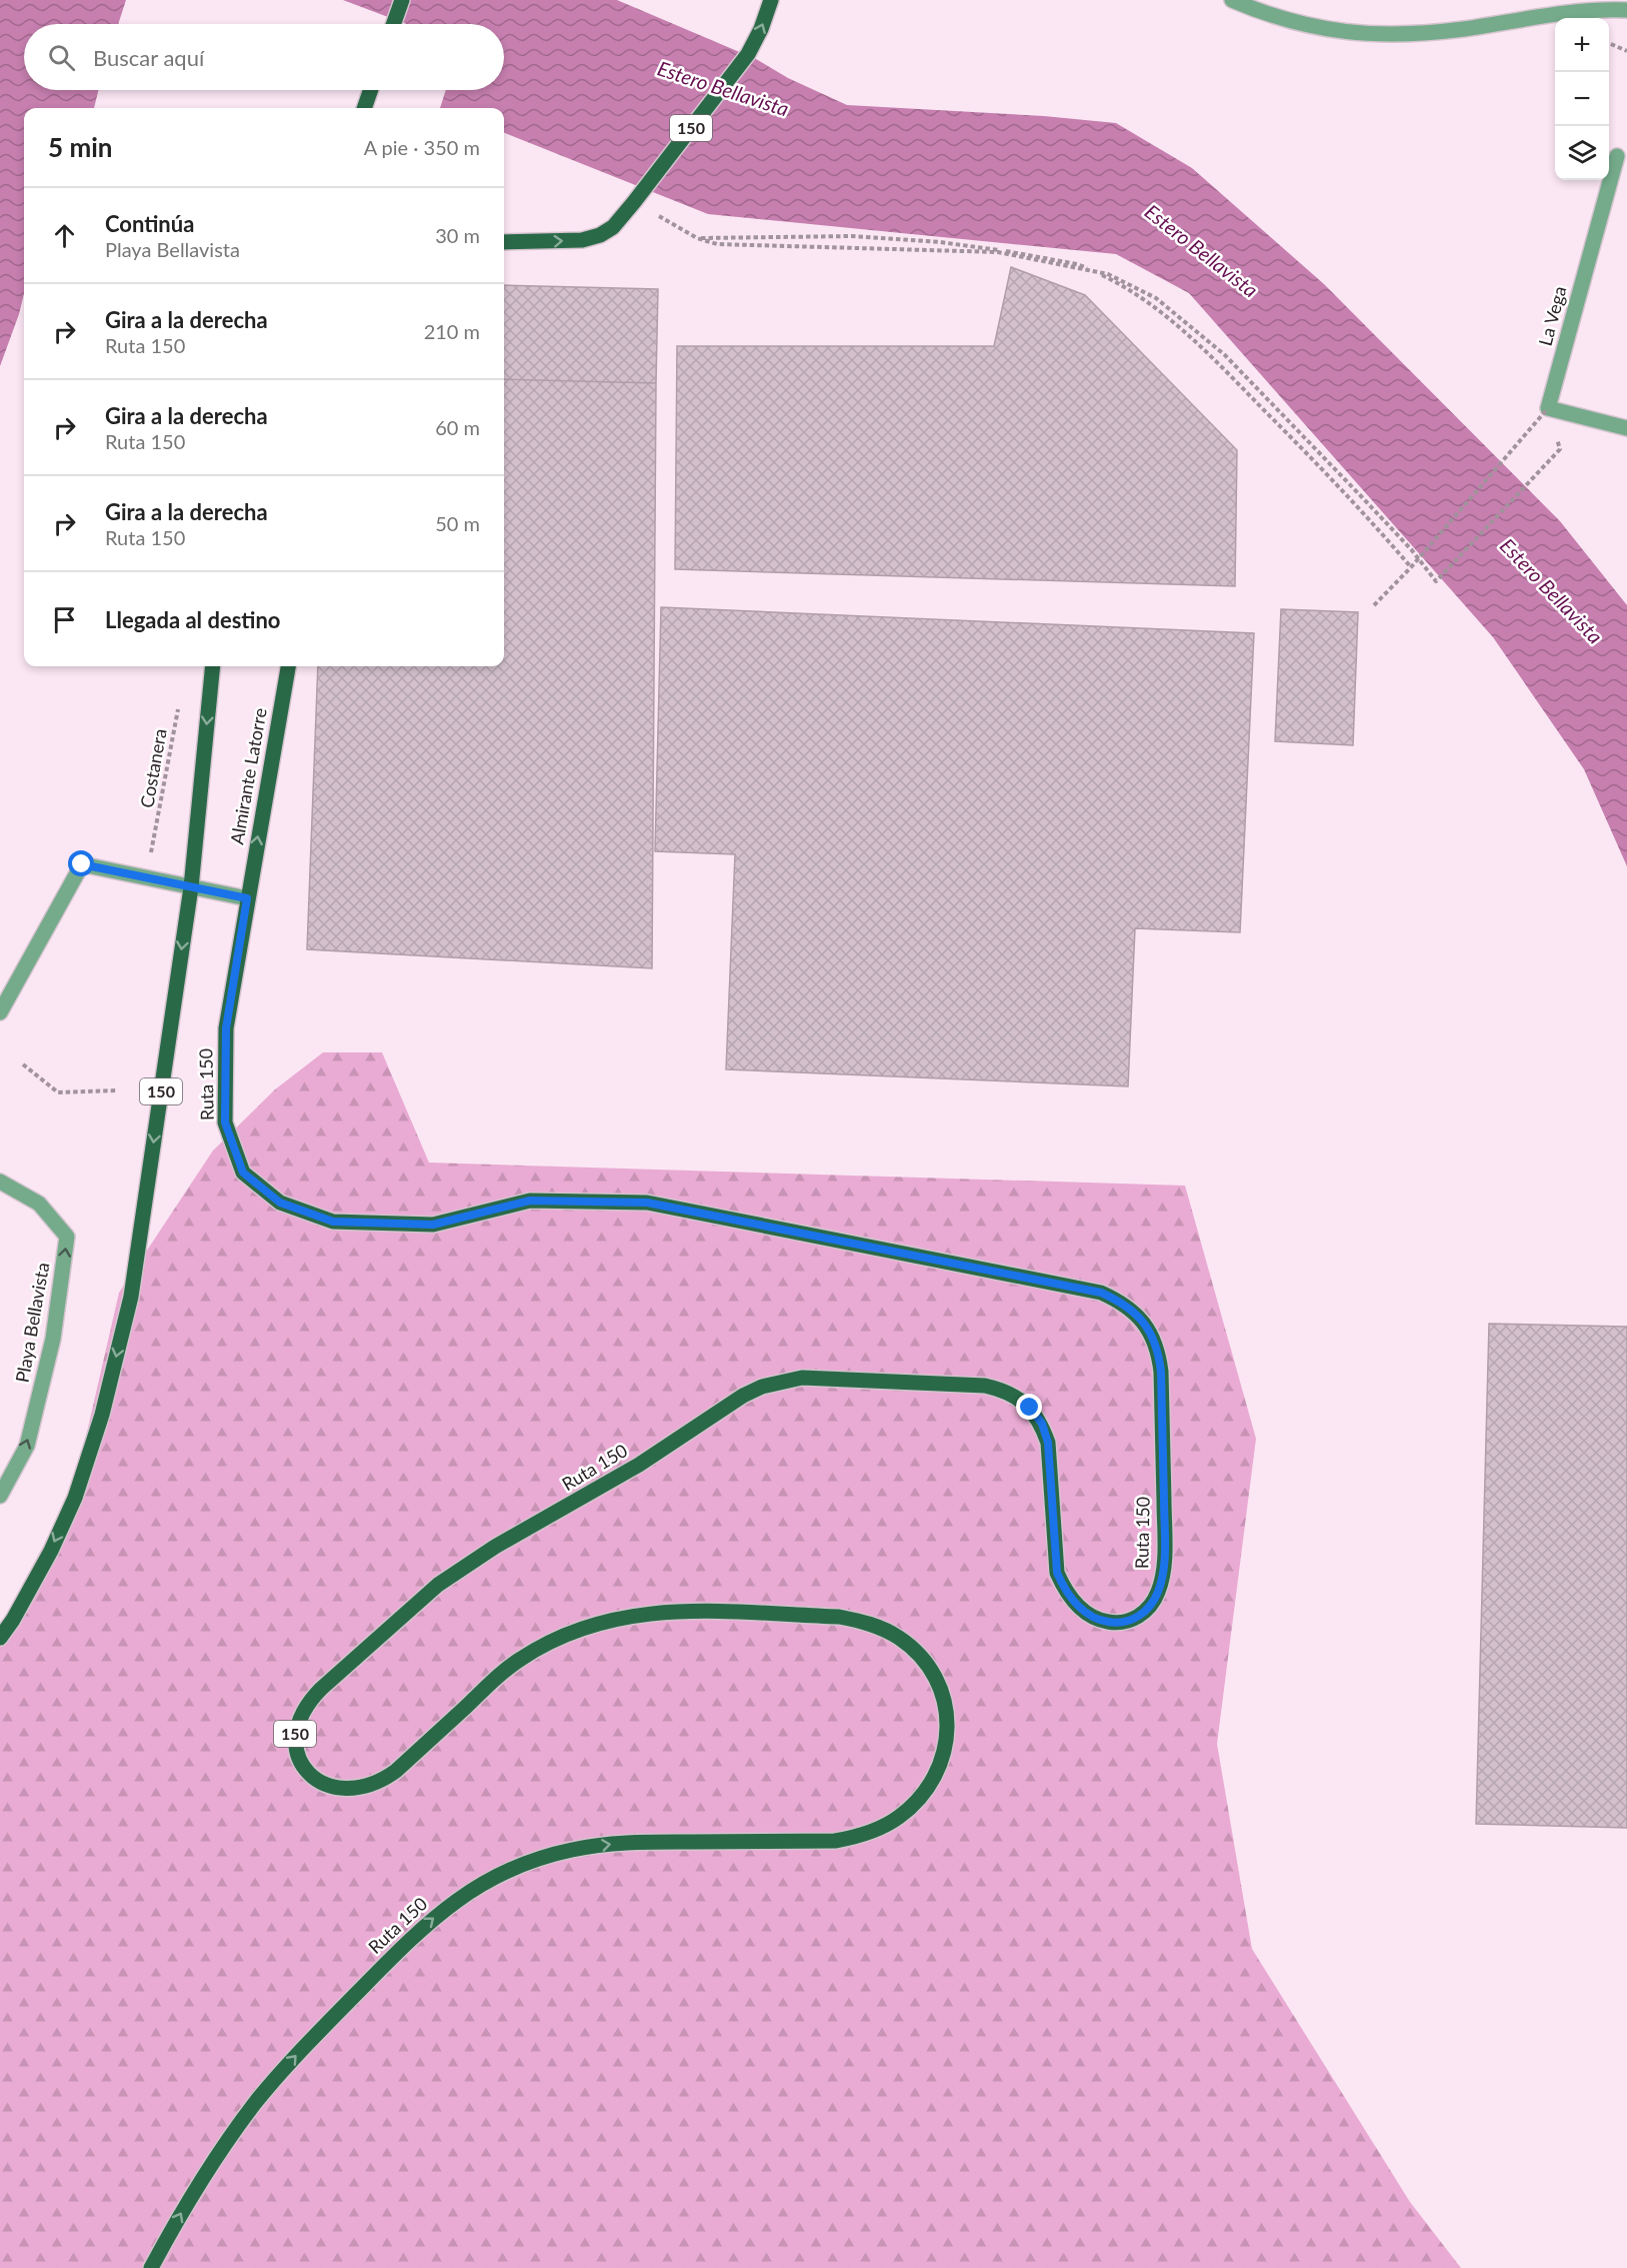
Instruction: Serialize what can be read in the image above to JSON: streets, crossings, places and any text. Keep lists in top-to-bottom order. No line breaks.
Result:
{"streets":{"main road":["150","Almirante Latorre","Ruta 150"],"street":["La Vega","Playa Bellavista"],"path":["Costanera"]},"crossings":[["Almirante Latorre","Ruta 150"]],"one_way":["Playa Bellavista"],"water":["Estero Bellavista"],"page":{"map_buttons":["+","−"],"search":"Buscar aquí","heading":["5 min","A pie · 350 m"],"list":[["Continúa","Playa Bellavista","30 m"],["Gira a la derecha","Ruta 150","210 m"],["Gira a la derecha","Ruta 150","60 m"],["Gira a la derecha","Ruta 150","50 m"],"Llegada al destino"]}}
